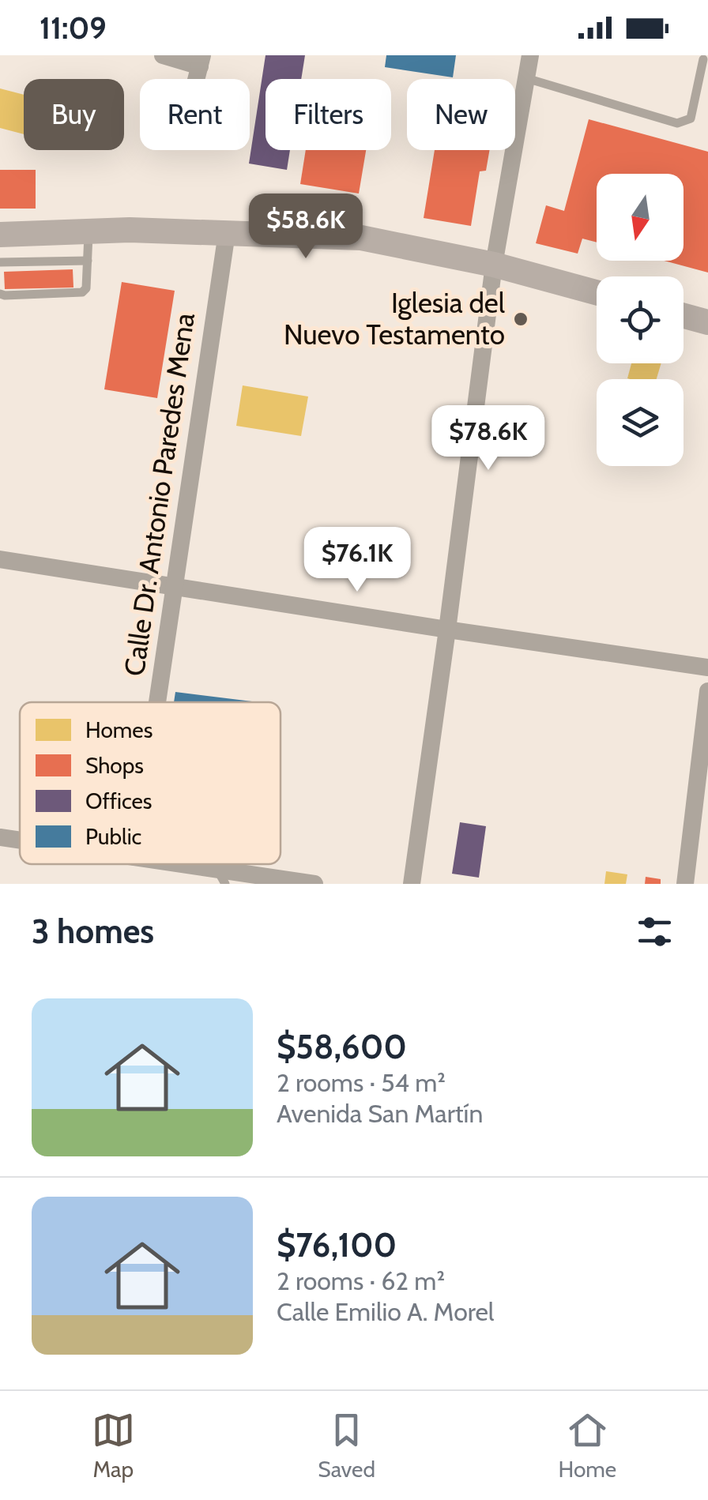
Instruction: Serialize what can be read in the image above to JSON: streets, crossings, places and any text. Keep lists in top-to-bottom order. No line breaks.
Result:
{"streets":{"street":["Calle Dr. Antonio Paredes Mena"]},"places":["Iglesia del Nuevo Testamento"],"legend":["Homes","Shops","Offices","Public"],"north":"bottom","page":{"status":"11:09","chip":["Buy","Rent","Filters","New"],"price":["$58.6K","$78.6K","$76.1K"],"heading":"3 homes","list":[{"name":"$58,600","note":"2 rooms · 54 m² · Avenida San Martín"},{"name":"$76,100","note":"2 rooms · 62 m² · Calle Emilio A. Morel"}],"tabs":["Map","Saved","Home"]}}
